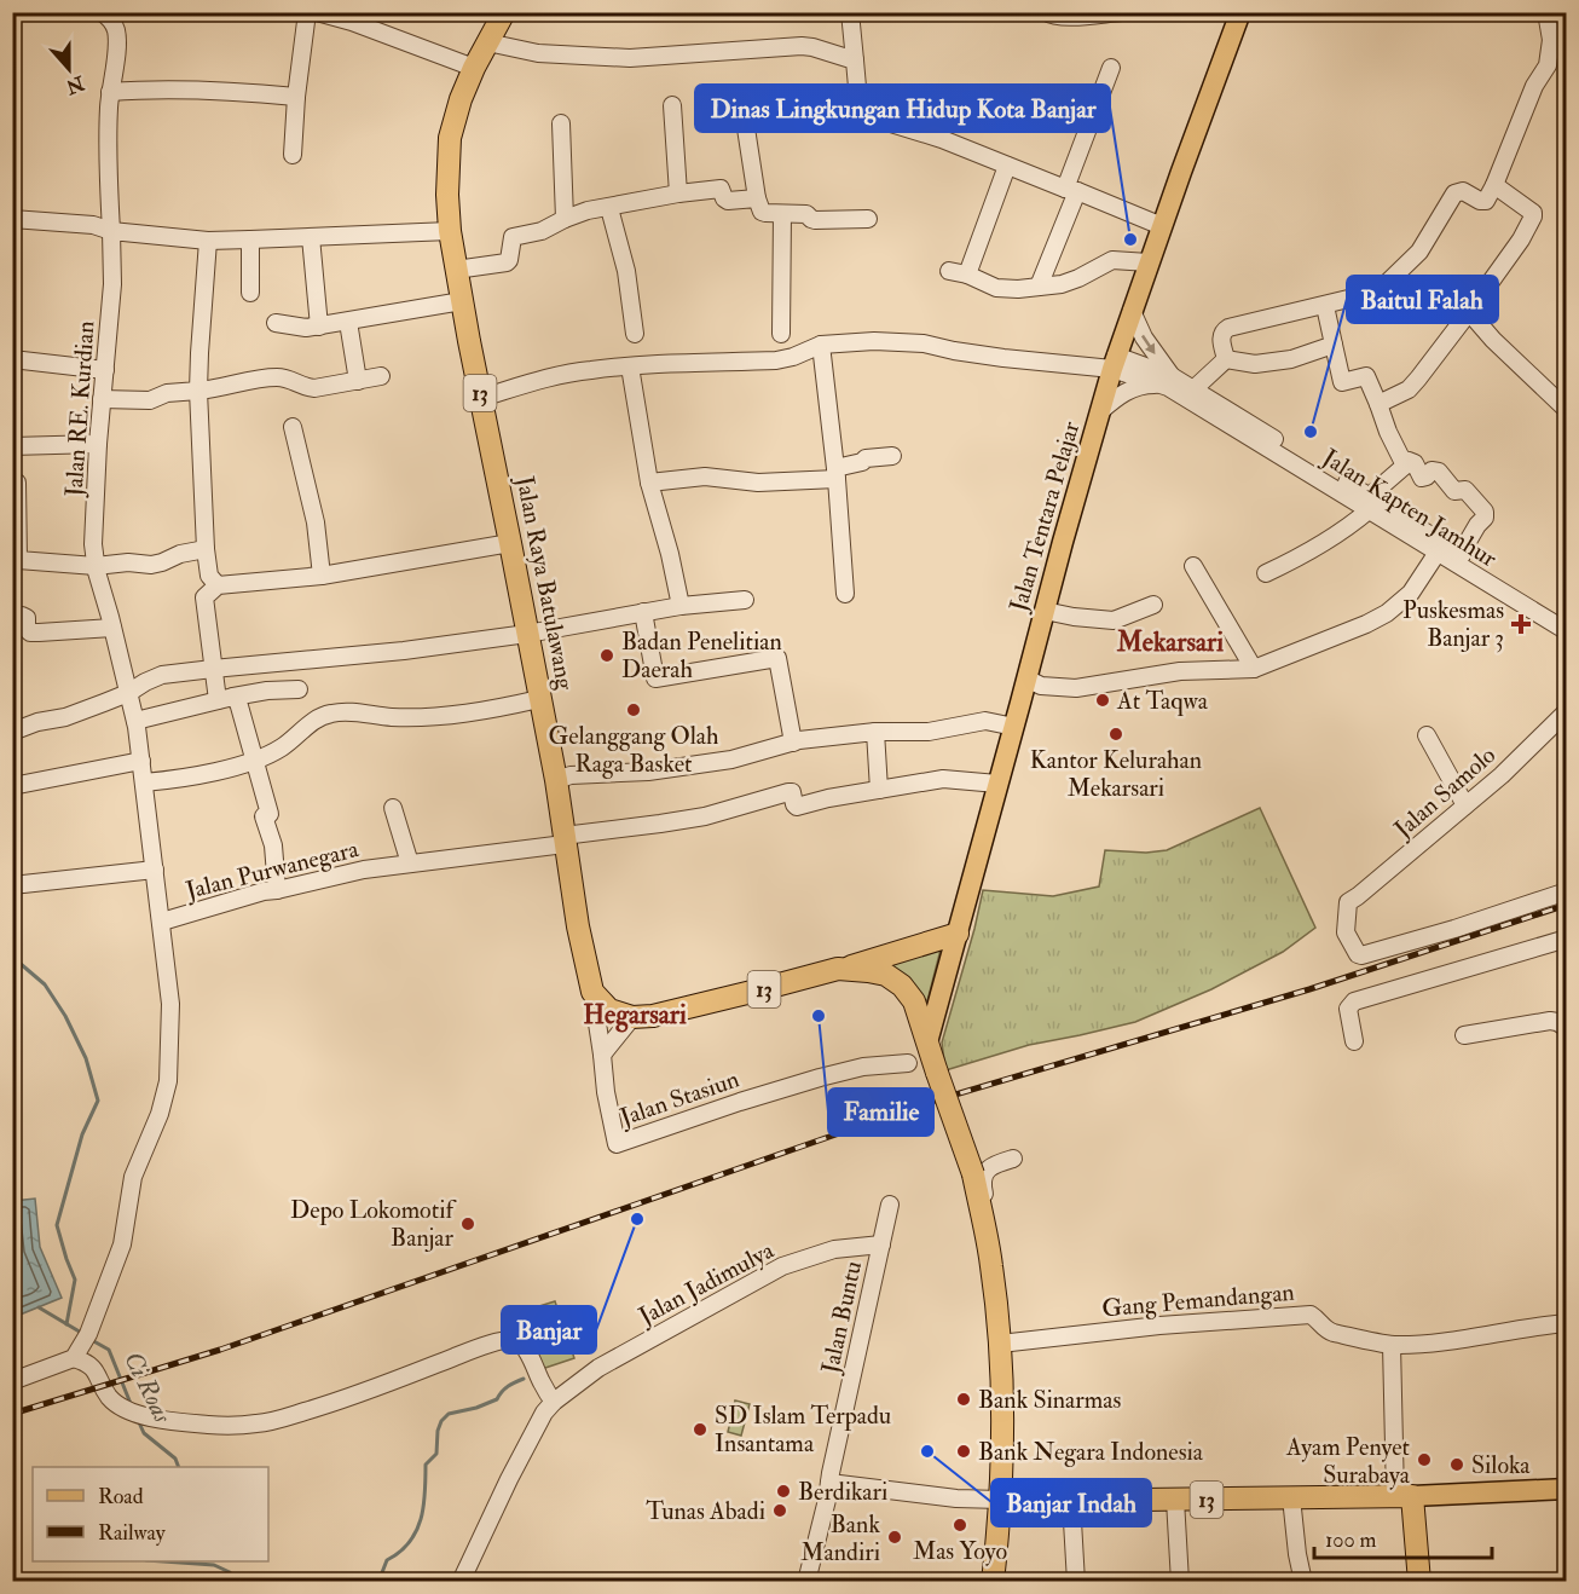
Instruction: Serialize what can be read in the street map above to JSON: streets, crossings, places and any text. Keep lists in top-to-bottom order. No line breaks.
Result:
{"streets":{"highway":["13","Jalan Raya Batulawang"],"main road":["Jalan Tentara Pelajar"],"street":["Jalan RE. Kurdian","Jalan Kapten Jamhur","Jalan Samolo","Jalan Purwanegara","Jalan Stasiun","Jalan Jadimulya","Gang Pemandangan","Jalan Buntu"]},"crossings":[["13","Jalan Tentara Pelajar"],["13","Gang Pemandangan"],["Jalan RE. Kurdian","Jalan Purwanegara"],["Jalan Kapten Jamhur","Jalan Tentara Pelajar"],["Jalan Kapten Jamhur","Jalan Raya Batulawang"],["Jalan Raya Batulawang","Jalan Purwanegara"],["Jalan Raya Batulawang","Jalan Stasiun"],["Jalan Jadimulya","Jalan Buntu"]],"districts":["Mekarsari","Hegarsari"],"water":["Ci Roas"],"places":{"other":["Dinas Lingkungan Hidup Kota Banjar","Baitul Falah","Badan Penelitian Daerah","At Taqwa","Gelanggang Olah Raga Basket","Kantor Kelurahan Mekarsari","Familie","Banjar","Depo Lokomotif Banjar","Bank Sinarmas","SD Islam Terpadu Insantama","Banjar Indah","Bank Negara Indonesia","Ayam Penyet Surabaya","Siloka","Berdikari","Tunas Abadi","Mas Yoyo","Bank Mandiri"],"health":["Puskesmas Banjar 3"]},"legend":["Road","Railway"],"scale_bar":"100 m","north":"bottom"}
